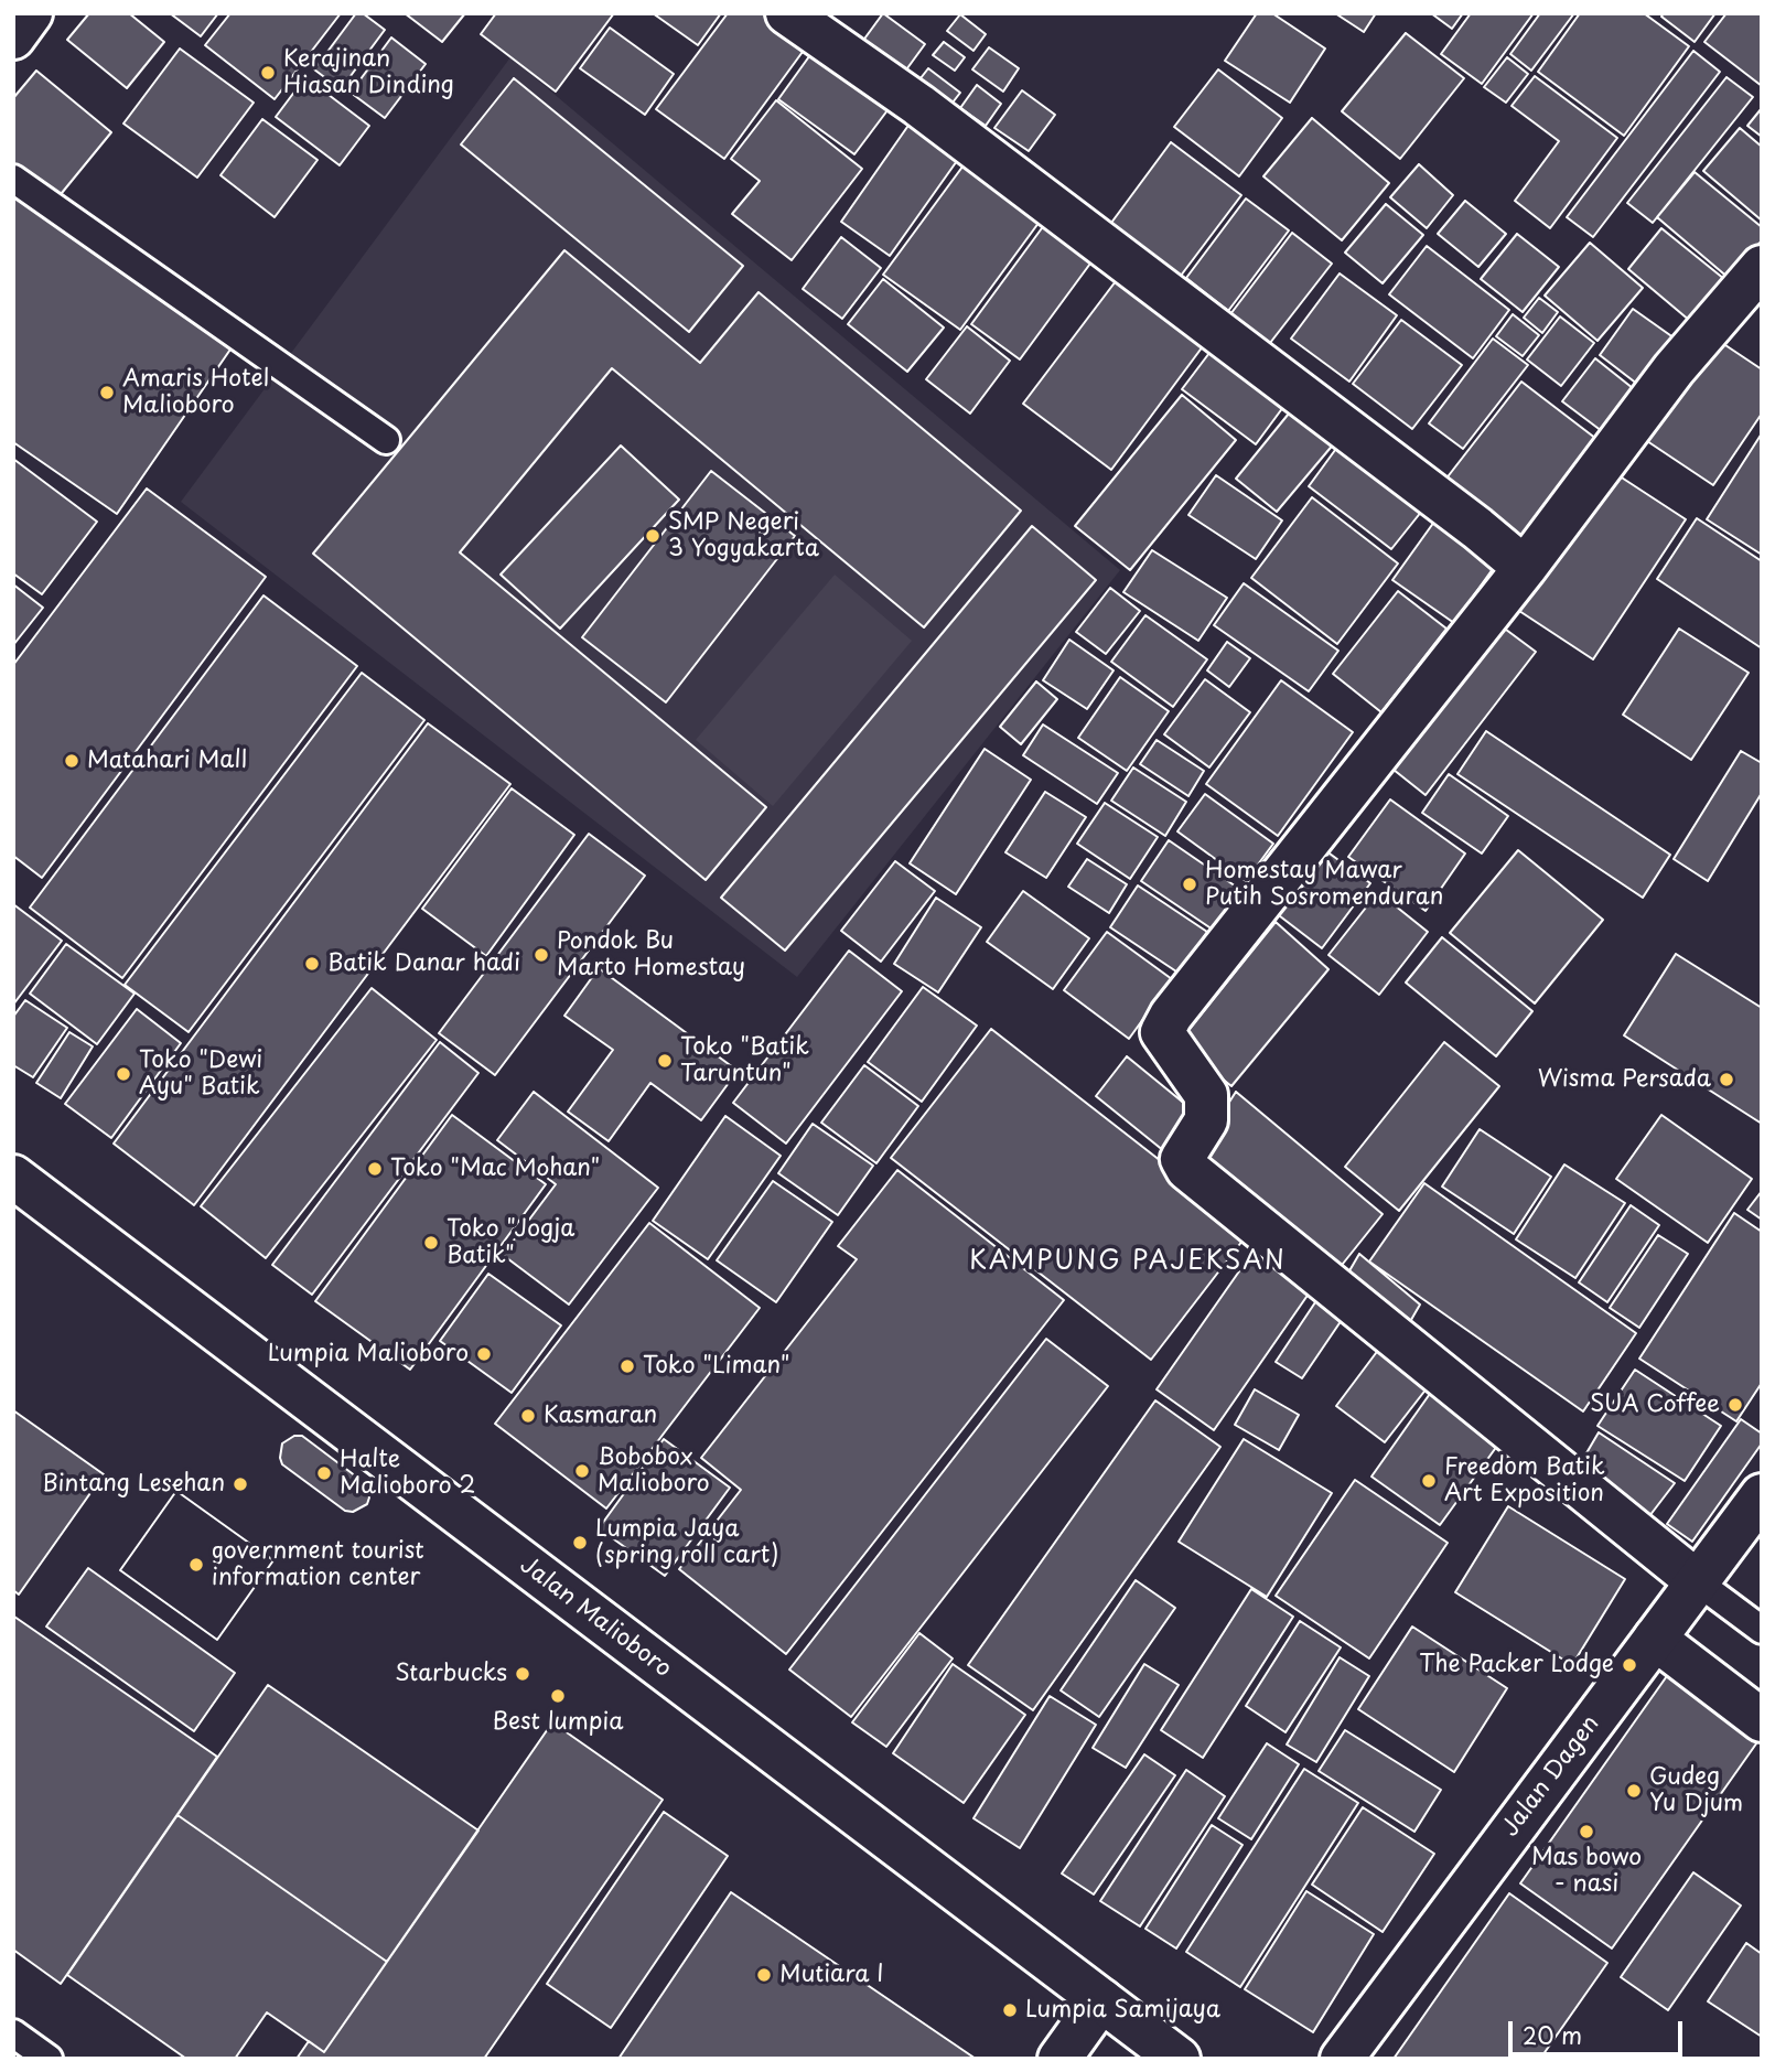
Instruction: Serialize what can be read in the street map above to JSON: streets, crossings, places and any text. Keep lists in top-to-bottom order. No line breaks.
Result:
{"streets":{"street":["Jalan Malioboro","Jalan Dagen"]},"districts":["KAMPUNG PAJEKSAN"],"places":["Kerajinan Hiasan Dinding","Amaris Hotel Malioboro","SMP Negeri 3 Yogyakarta","Matahari Mall","Homestay Mawar Putih Sosromenduran","Pondok Bu Marto Homestay","Batik Danar hadi","Toko \"Batik Taruntun\"","Toko \"Dewi Ayu\" Batik","Wisma Persada","Toko \"Mac Mohan\"","Toko \"Jogja Batik\"","Lumpia Malioboro","Toko \"Liman\"","SUA Coffee","Kasmaran","Bobobox Malioboro","Halte Malioboro 2","Freedom Batik Art Exposition","Bintang Lesehan","Lumpia Jaya (spring roll cart)","government tourist information center","The Packer Lodge","Starbucks","Best lumpia","Gudeg Yu Djum","Mas bowo - nasi","Mutiara I","Lumpia Samijaya"],"scale_bar":"20 m"}
